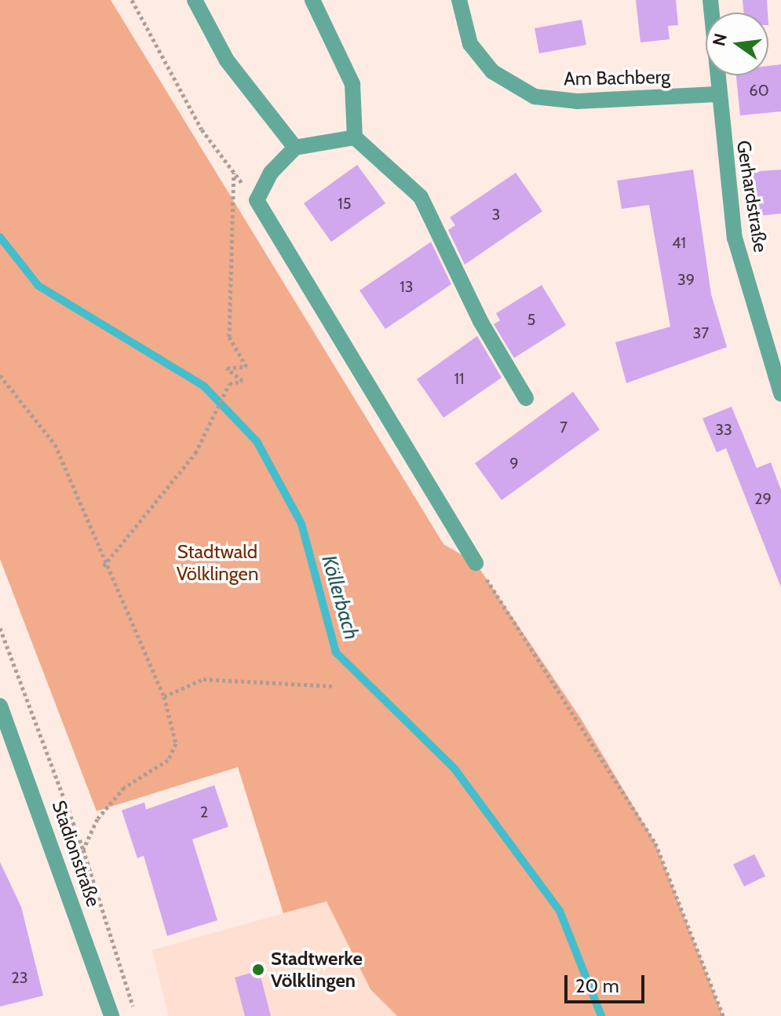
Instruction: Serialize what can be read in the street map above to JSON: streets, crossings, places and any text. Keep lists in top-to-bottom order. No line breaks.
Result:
{"streets":{"street":["Am Bachberg","Gerhardstraße","Stadionstraße"]},"crossings":[["Am Bachberg","Gerhardstraße"]],"water":["Köllerbach"],"parks":["Stadtwald Völklingen"],"places":["Stadtwerke Völklingen"],"house_numbers":["60","15","3","41","39","13","5","37","11","7","33","9","29","2","23"],"scale_bar":"20 m","north":"left"}
